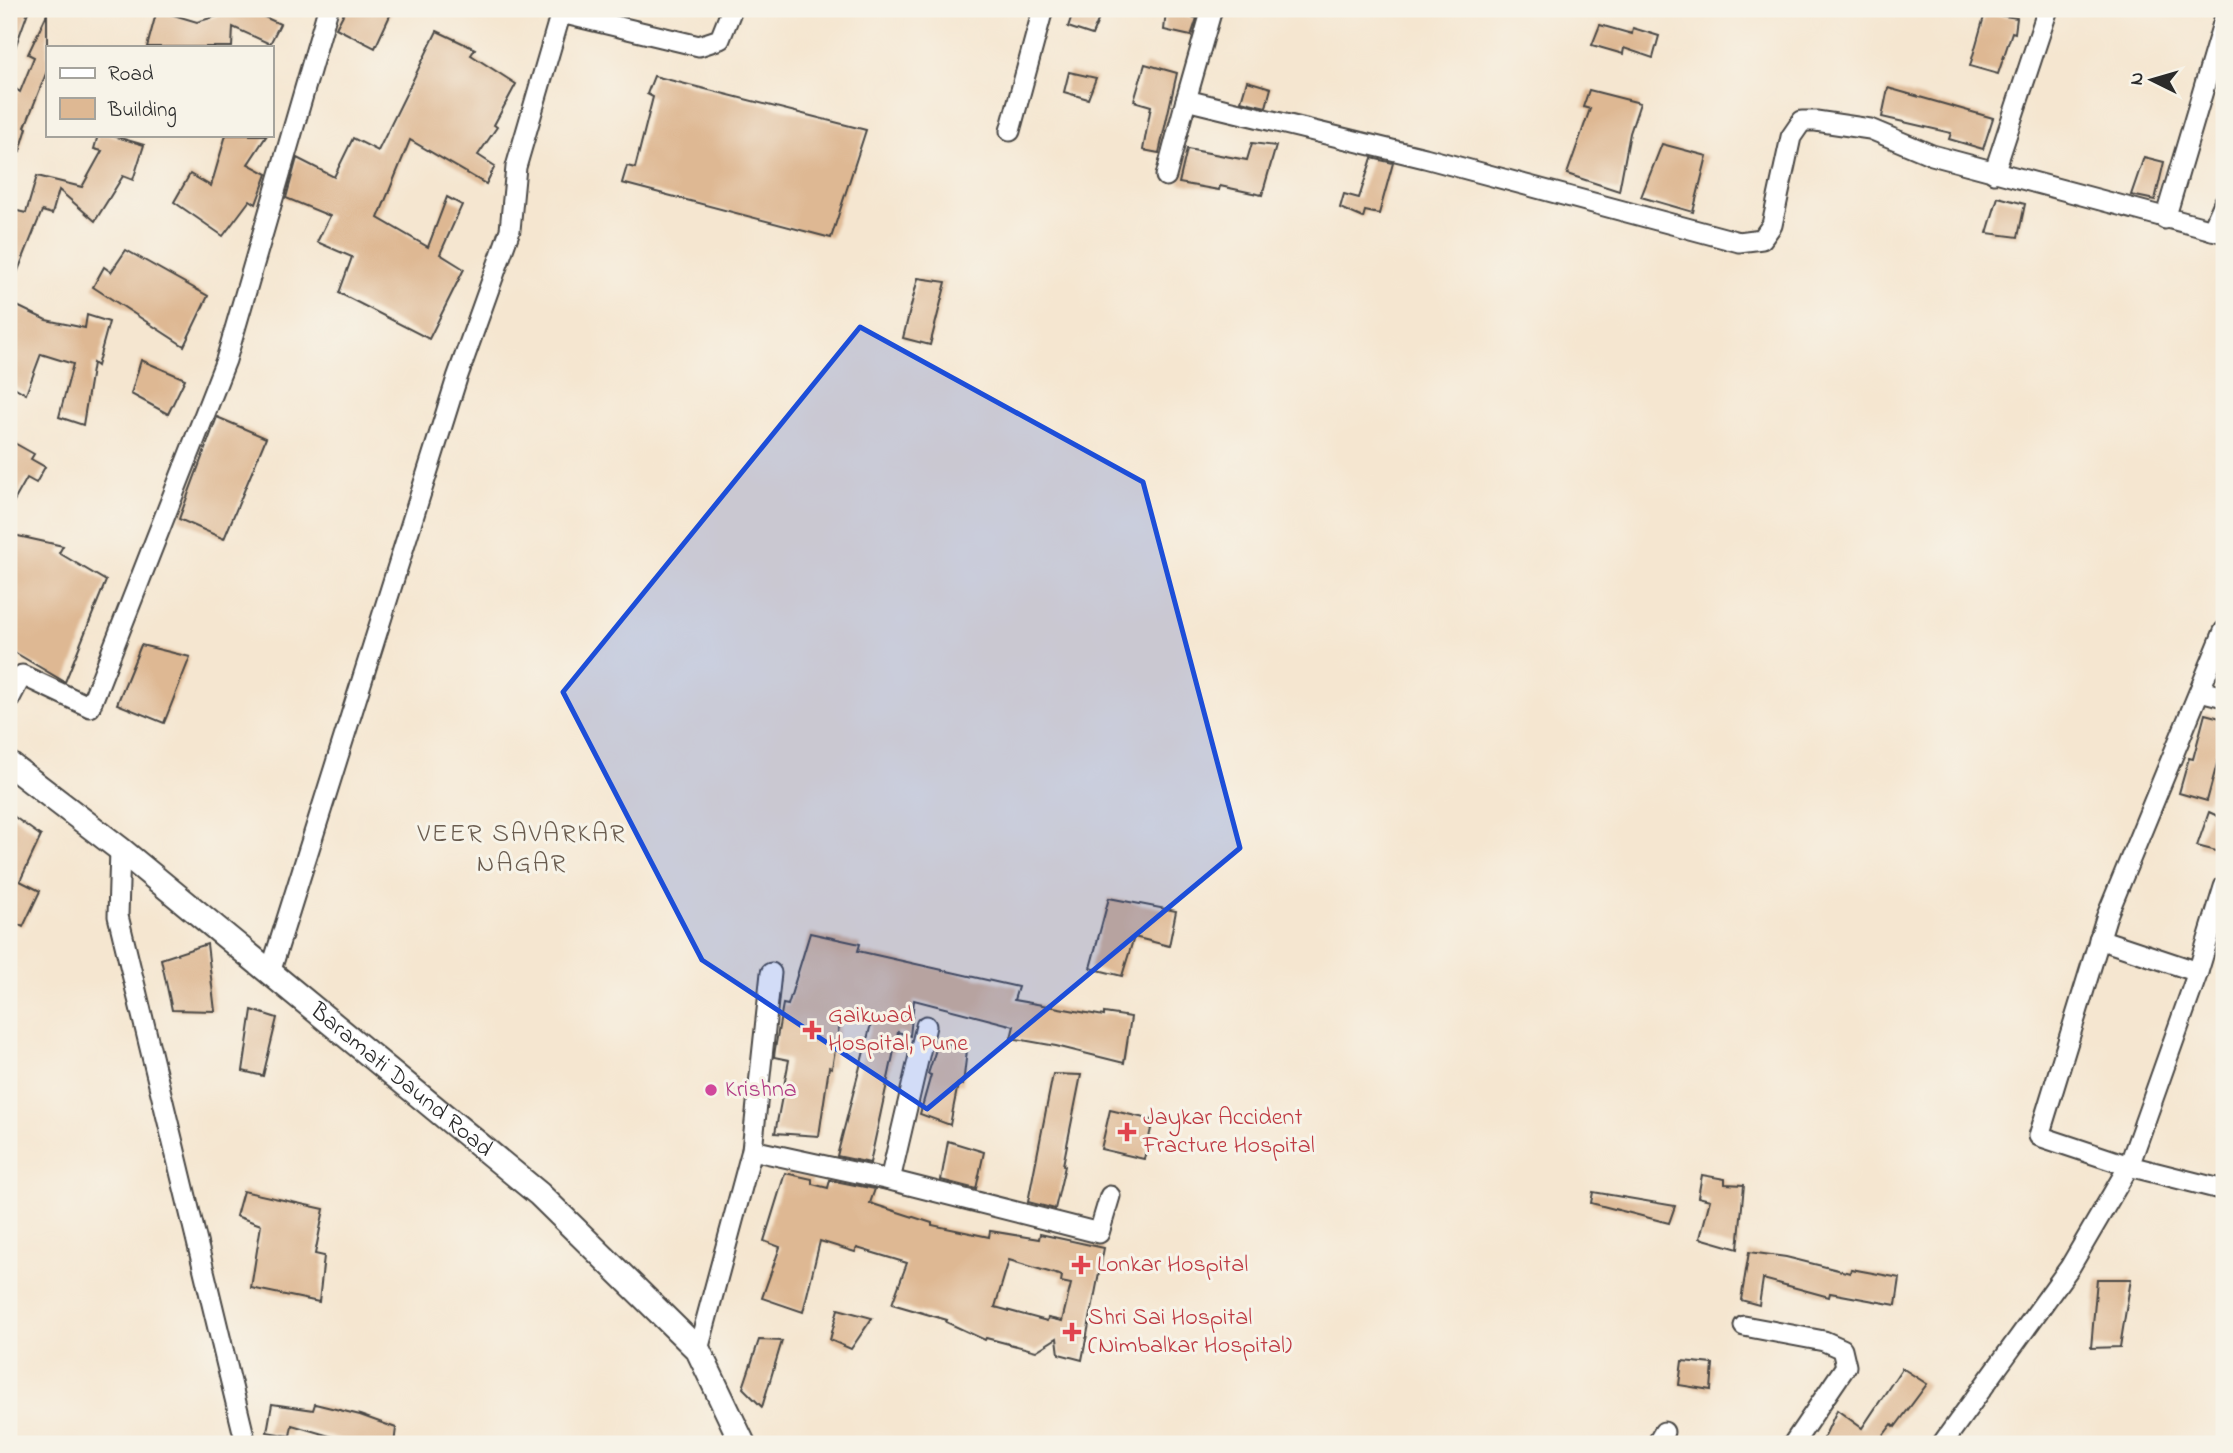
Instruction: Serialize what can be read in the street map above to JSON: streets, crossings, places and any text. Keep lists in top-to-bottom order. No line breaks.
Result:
{"streets":{"main road":["Baramati Daund Road"]},"districts":["VEER SAVARKAR NAGAR"],"places":{"health":["Gaikwad Hospital, Pune","Jaykar Accident Fracture Hospital","Lonkar Hospital","Shri Sai Hospital (Nimbalkar Hospital)"],"other":["Krishna"]},"legend":["Road","Building"],"north":"left"}
